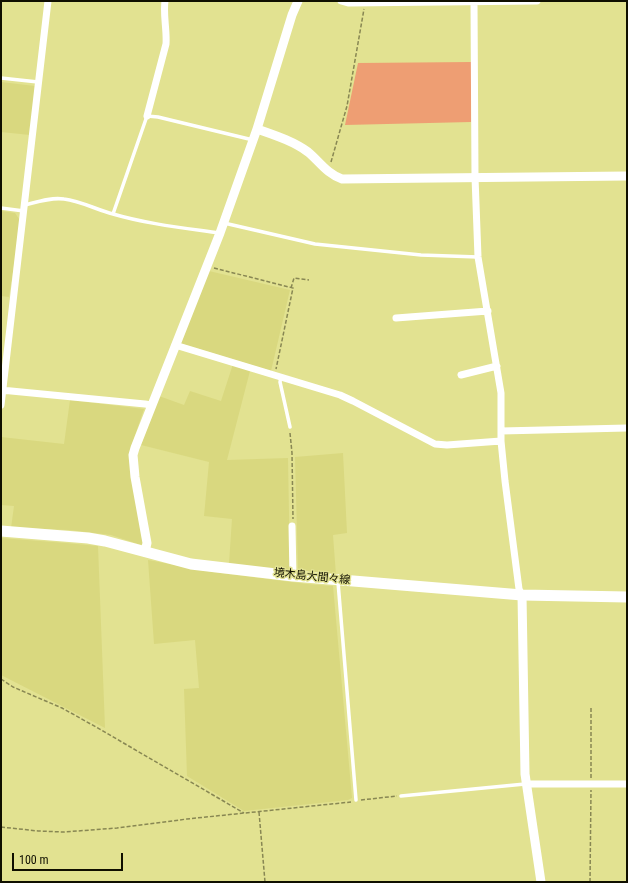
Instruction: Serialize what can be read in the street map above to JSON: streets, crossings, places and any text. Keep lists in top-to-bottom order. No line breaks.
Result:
{"streets":{"main road":["境木島大間々線"]},"scale_bar":"100 m"}
